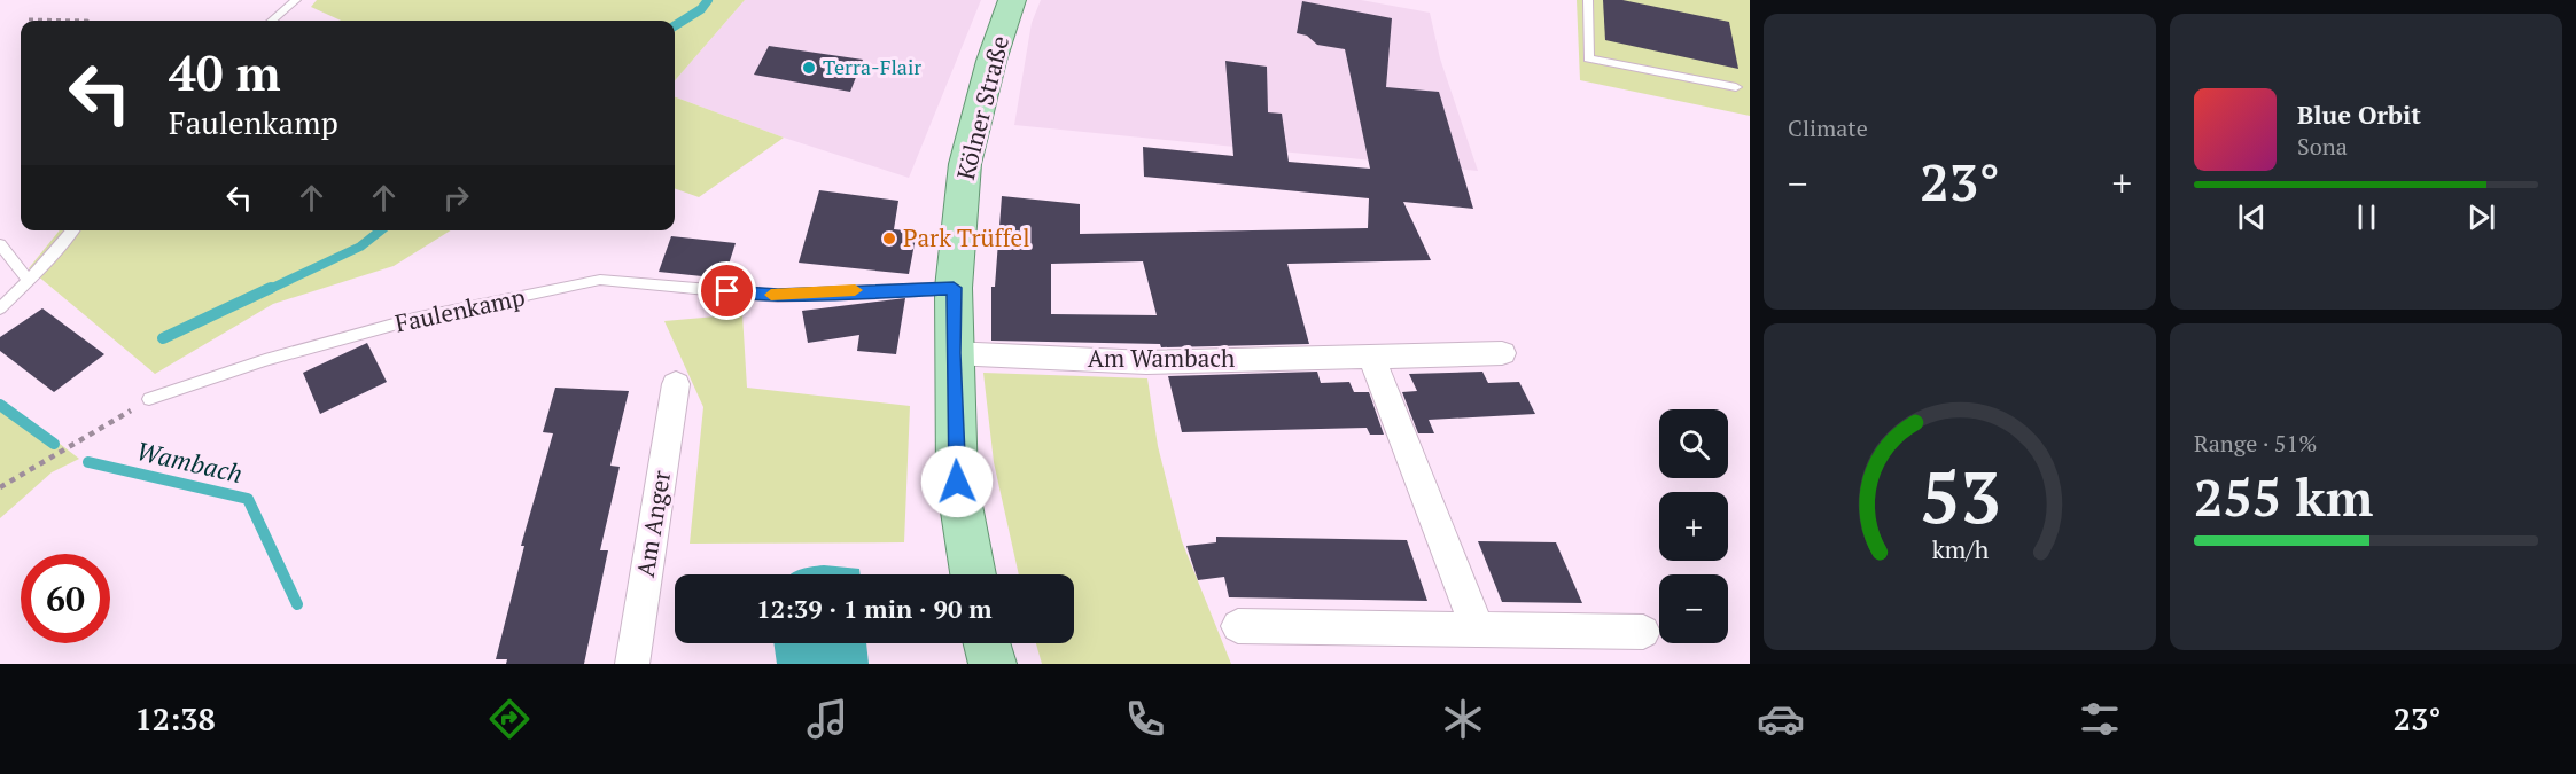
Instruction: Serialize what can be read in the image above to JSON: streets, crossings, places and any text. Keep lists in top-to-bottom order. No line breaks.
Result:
{"streets":{"main road":["Kölner Straße"],"street":["Am Wambach","Am Anger"],"lane":["Faulenkamp"]},"crossings":[["Kölner Straße","Faulenkamp"],["Kölner Straße","Am Wambach"]],"water":["Wambach"],"places":["Terra-Flair","Park Trüffel"],"page":{"tile":["Climate",["Range · 51%","255 km"]],"turn":["40 m","Faulenkamp"],"song":["Blue Orbit","Sona"],"heat":["−","23°","+"],"map_buttons":["+","−"],"limit":"60","trip":"12:39 · 1 min · 90 m","tabs":["12:38","23°"],"gauge":["53","km/h"]}}
